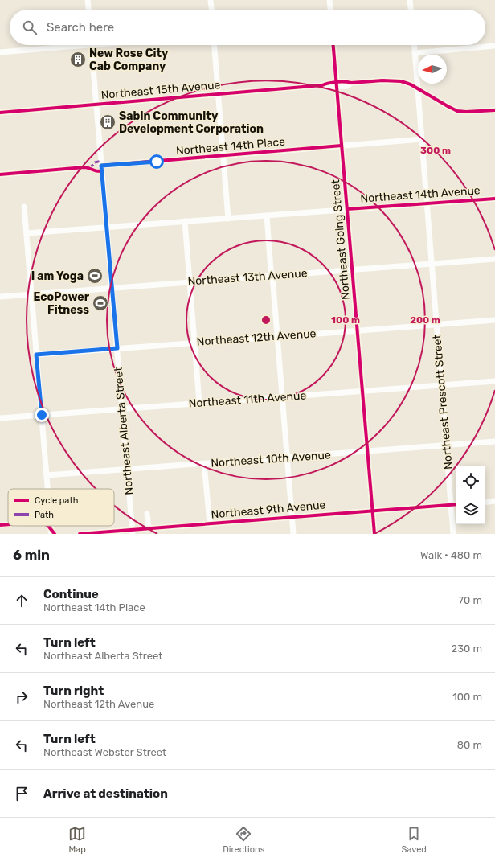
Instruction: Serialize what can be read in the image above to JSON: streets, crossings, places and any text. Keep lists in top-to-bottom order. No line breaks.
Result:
{"streets":{"street":["Northeast 15th Avenue","Northeast 14th Place","Northeast 14th Avenue","Northeast Going Street","Northeast 13th Avenue","Northeast 12th Avenue","Northeast 11th Avenue","Northeast Prescott Street","Northeast Alberta Street","Northeast 10th Avenue","Northeast 9th Avenue"]},"crossings":[["Northeast 15th Avenue","Northeast Going Street"],["Northeast 15th Avenue","Northeast Prescott Street"],["Northeast 15th Avenue","Northeast Alberta Street"],["Northeast 14th Place","Northeast Going Street"],["Northeast 14th Place","Northeast Prescott Street"],["Northeast 14th Place","Northeast Alberta Street"],["Northeast 14th Avenue","Northeast Going Street"],["Northeast 14th Avenue","Northeast Prescott Street"],["Northeast 14th Avenue","Northeast Alberta Street"],["Northeast Going Street","Northeast 13th Avenue"],["Northeast Going Street","Northeast 12th Avenue"],["Northeast Going Street","Northeast 11th Avenue"],["Northeast Going Street","Northeast 10th Avenue"],["Northeast Going Street","Northeast 9th Avenue"],["Northeast 13th Avenue","Northeast Prescott Street"],["Northeast 13th Avenue","Northeast Alberta Street"],["Northeast 12th Avenue","Northeast Prescott Street"],["Northeast 12th Avenue","Northeast Alberta Street"],["Northeast 11th Avenue","Northeast Prescott Street"],["Northeast 11th Avenue","Northeast Alberta Street"],["Northeast Prescott Street","Northeast 10th Avenue"],["Northeast Prescott Street","Northeast 9th Avenue"],["Northeast Alberta Street","Northeast 10th Avenue"],["Northeast Alberta Street","Northeast 9th Avenue"]],"places":{"building":["New Rose City Cab Company","Sabin Community Development Corporation"],"sports":["I am Yoga","EcoPower Fitness"]},"legend":["Cycle path","Path"],"north":"left","page":{"search":"Search here","heading":["6 min","Walk · 480 m"],"list":[["Continue","Northeast 14th Place","70 m"],["Turn left","Northeast Alberta Street","230 m"],["Turn right","Northeast 12th Avenue","100 m"],["Turn left","Northeast Webster Street","80 m"],"Arrive at destination"],"nav":["Map","Directions","Saved"]},"rings":["300 m","100 m","200 m"]}
